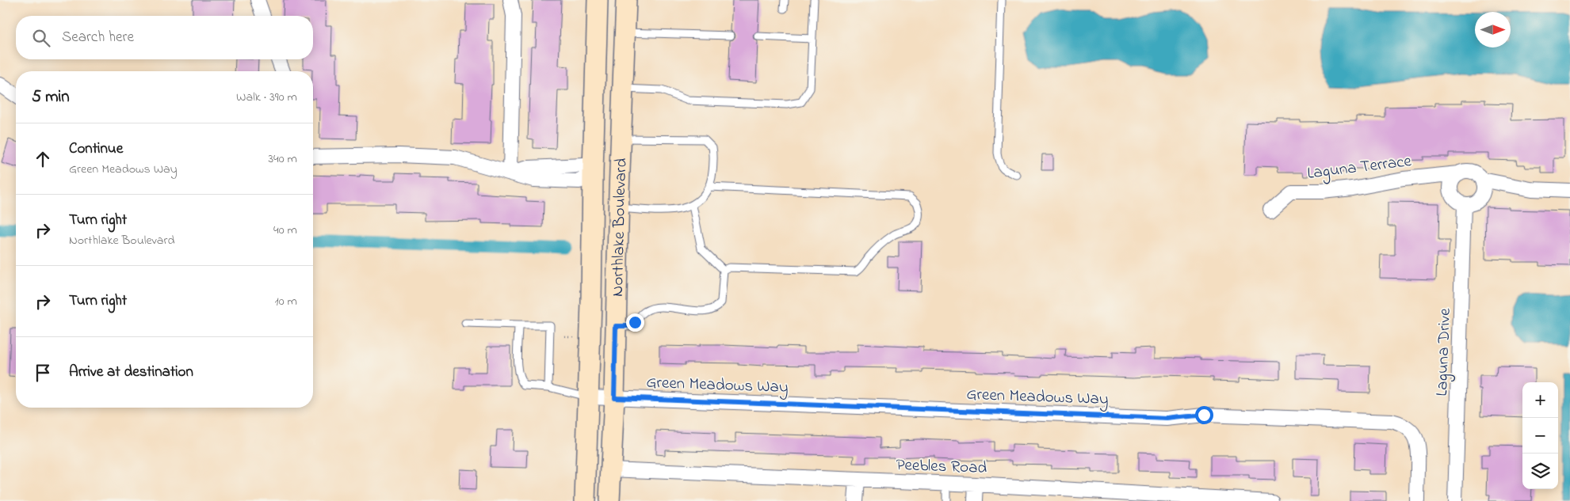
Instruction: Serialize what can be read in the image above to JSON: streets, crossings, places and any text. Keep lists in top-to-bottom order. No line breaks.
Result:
{"streets":{"main road":["Northlake Boulevard"],"street":["Laguna Terrace","Laguna Drive","Green Meadows Way","Peebles Road"]},"crossings":[["Laguna Terrace","Laguna Drive"],["Northlake Boulevard","Green Meadows Way"],["Northlake Boulevard","Peebles Road"]],"north":"right","page":{"search":"Search here","heading":["5 min","Walk · 390 m"],"list":[["Continue","Green Meadows Way","340 m"],["Turn right","Northlake Boulevard","40 m"],["Turn right","10 m"],"Arrive at destination"],"map_buttons":["+","−"]}}
